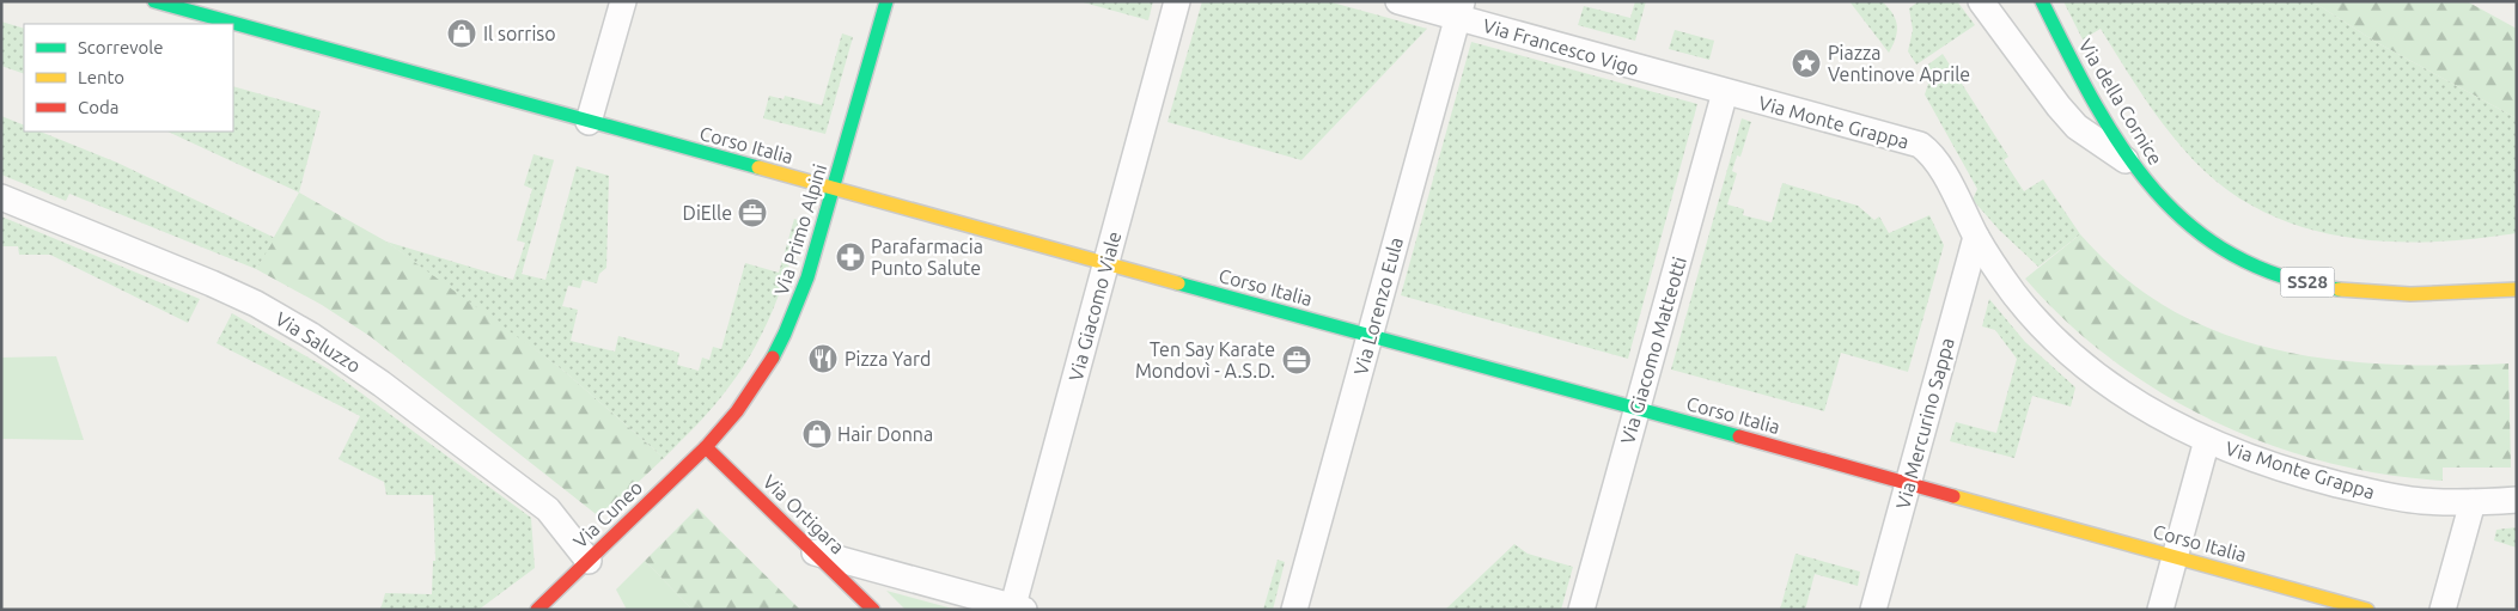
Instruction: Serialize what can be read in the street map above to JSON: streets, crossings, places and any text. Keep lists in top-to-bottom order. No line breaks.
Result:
{"streets":{"street":["Via Francesco Vigo","Via della Cornice","Via Monte Grappa","Corso Italia","Via Primo Alpini","SS28","Via Giacomo Viale","Via Lorenzo Eula","Via Saluzzo","Via Giacomo Matteotti","Via Mercurino Sappa","Via Cuneo","Via Ortigara"]},"crossings":[["Via Francesco Vigo","Via Monte Grappa"],["Via Francesco Vigo","Via Lorenzo Eula"],["Via Francesco Vigo","Via Giacomo Matteotti"],["Via Monte Grappa","Via Giacomo Matteotti"],["Via Monte Grappa","Via Mercurino Sappa"],["Corso Italia","Via Primo Alpini"],["Corso Italia","Via Giacomo Viale"],["Corso Italia","Via Lorenzo Eula"],["Corso Italia","Via Giacomo Matteotti"],["Corso Italia","Via Mercurino Sappa"],["Via Primo Alpini","Via Cuneo"],["Via Primo Alpini","Via Ortigara"],["Via Saluzzo","Via Cuneo"],["Via Cuneo","Via Ortigara"]],"places":{"shop":["Il sorriso","Hair Donna"],"place":["Piazza Ventinove Aprile"],"office":["DiElle","Ten Say Karate Mondovì - A.S.D."],"pharmacy":["Parafarmacia Punto Salute"],"restaurant":["Pizza Yard"]},"legend":["Scorrevole","Lento","Coda"]}
